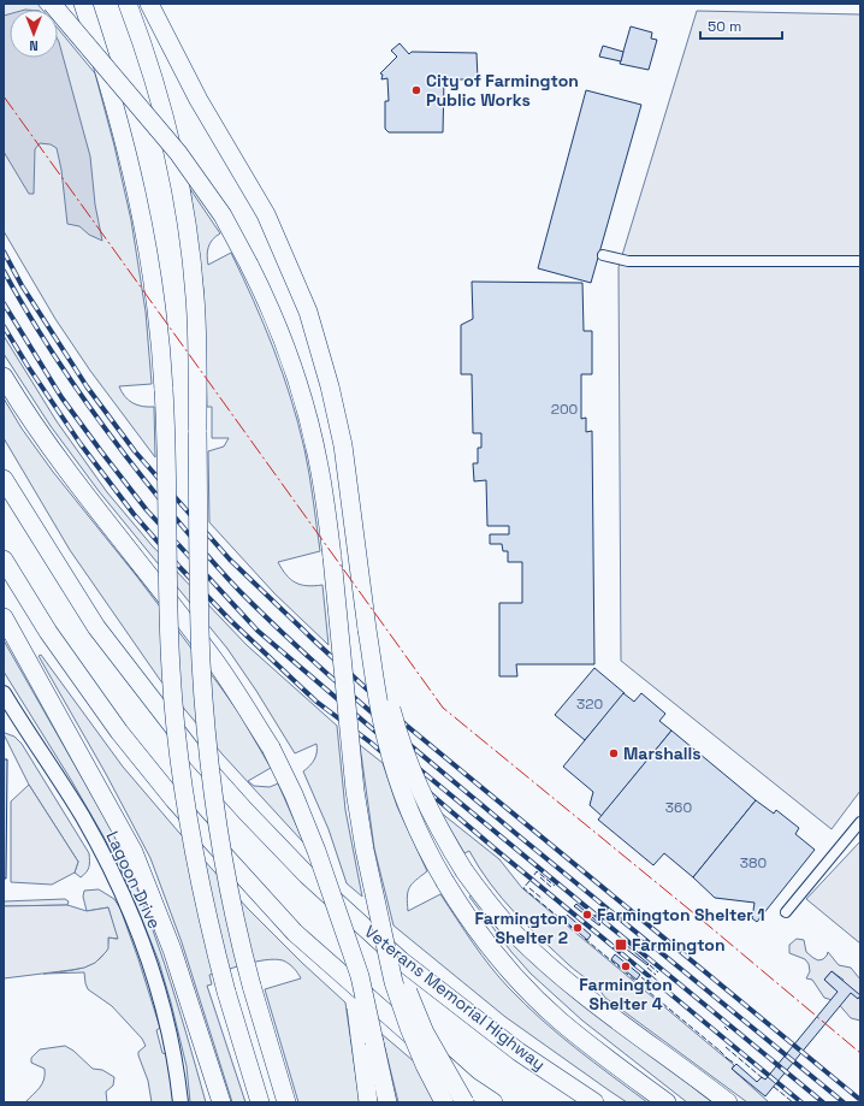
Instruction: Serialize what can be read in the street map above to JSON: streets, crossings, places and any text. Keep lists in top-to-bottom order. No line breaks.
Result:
{"streets":{"highway":["Veterans Memorial Highway"],"street":["Lagoon Drive"]},"places":{"other":["City of Farmington Public Works","Marshalls","Farmington Shelter 1","Farmington Shelter 2","Farmington Shelter 4"],"transit":["Farmington"]},"house_numbers":["200","320","360","380"],"scale_bar":"50 m","north":"bottom"}
